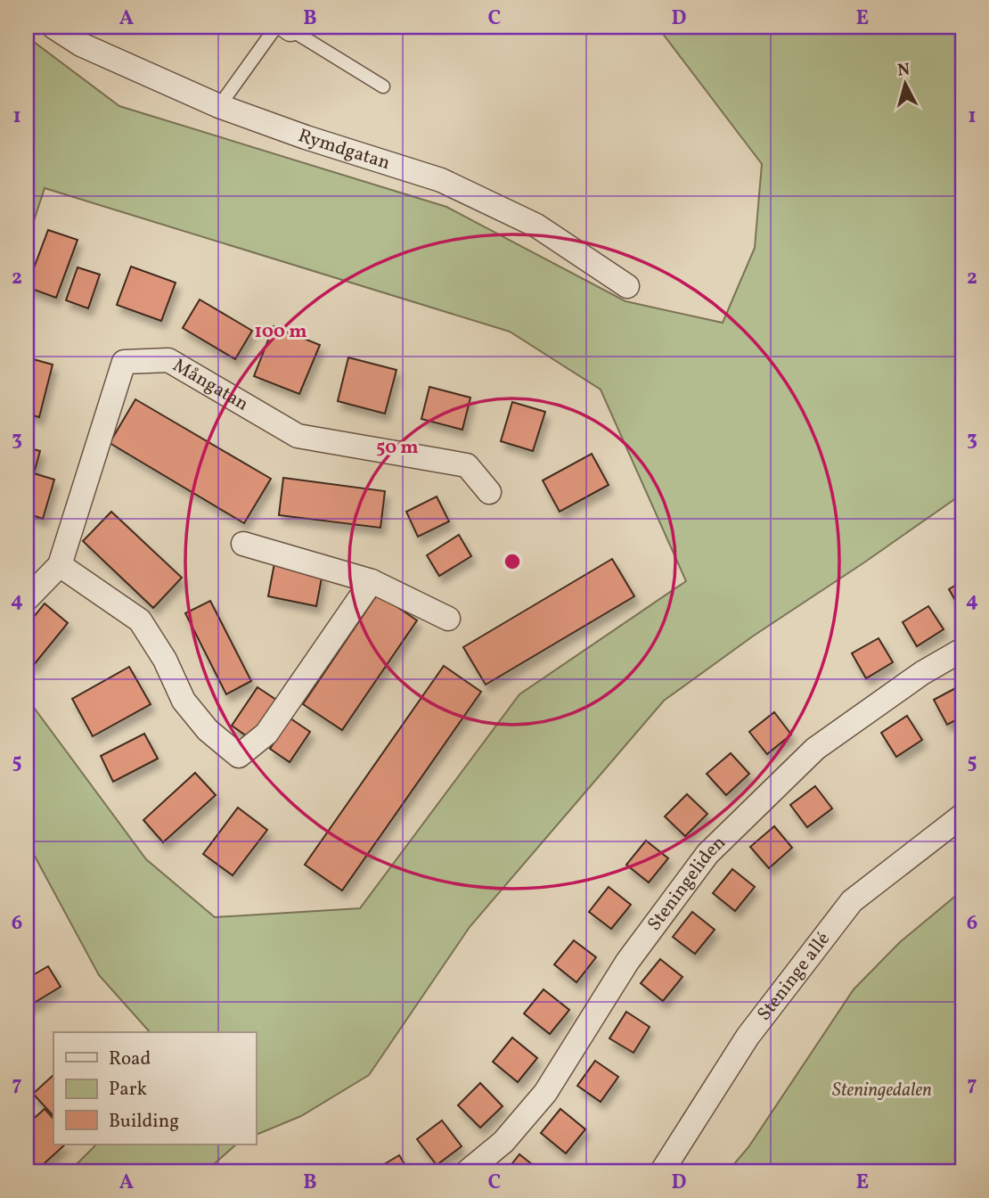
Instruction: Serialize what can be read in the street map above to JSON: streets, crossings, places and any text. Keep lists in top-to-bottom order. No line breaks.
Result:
{"streets":{"street":["Rymdgatan","Mångatan","Steningeliden","Steninge allé"]},"parks":["Steningedalen"],"legend":["Road","Park","Building"],"north":"top","grid":{"columns":["A","B","C","D","E"],"rows":["1","2","3","4","5","6","7"]},"rings":["100 m","50 m"]}
